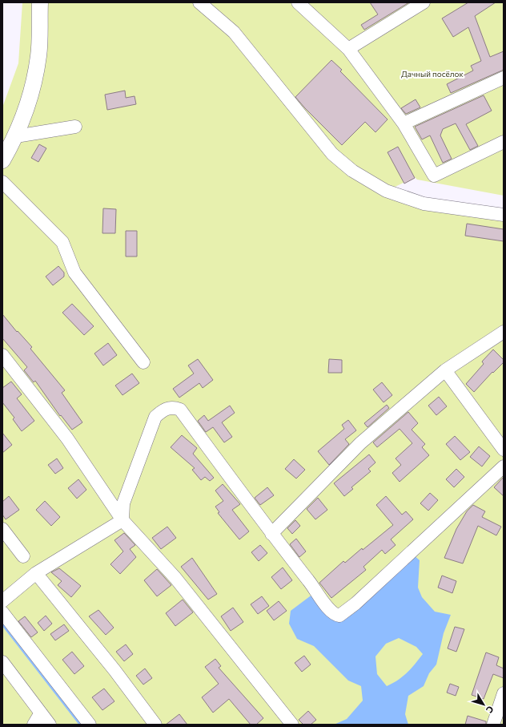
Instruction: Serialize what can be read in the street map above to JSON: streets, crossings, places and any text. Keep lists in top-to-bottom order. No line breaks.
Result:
{"parks":["Дачный посёлок"],"north":"bottom right"}
